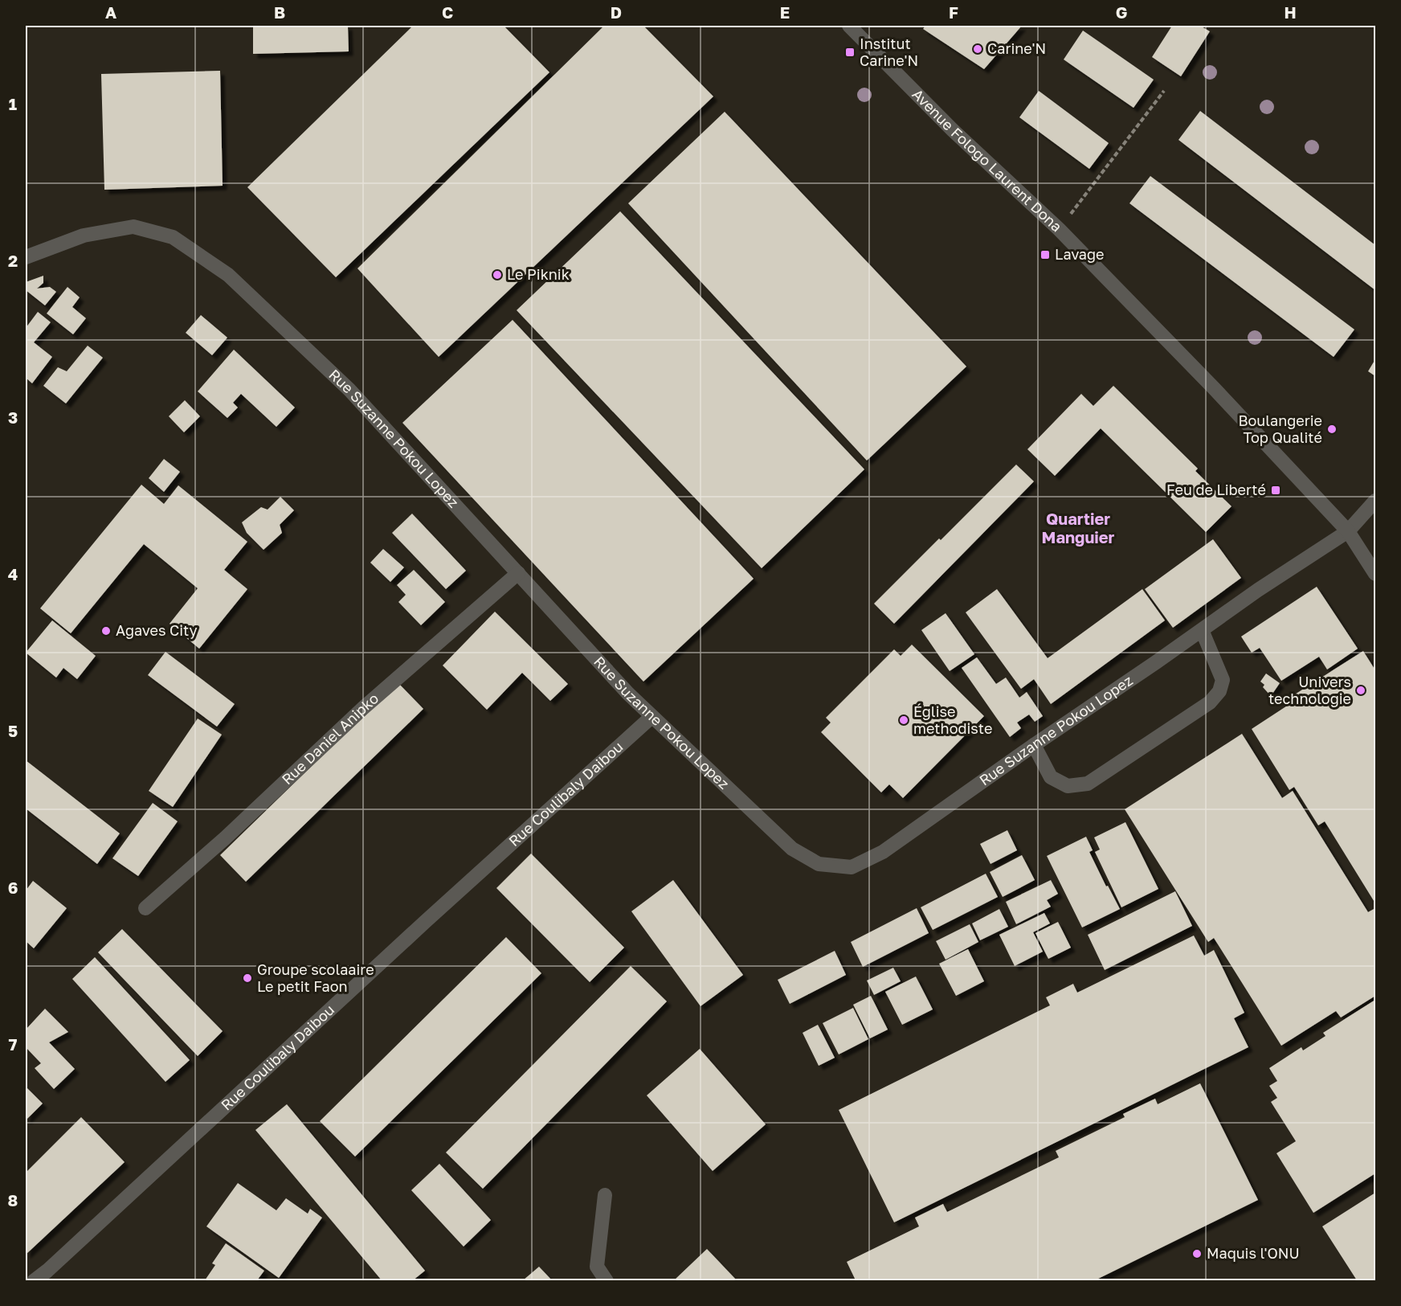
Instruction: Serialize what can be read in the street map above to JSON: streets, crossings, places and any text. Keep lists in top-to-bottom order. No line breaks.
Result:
{"streets":{"street":["Avenue Fologo Laurent Dona","Rue Suzanne Pokou Lopez","Rue Daniel Anipko","Rue Coulibaly Daibou"]},"crossings":[["Avenue Fologo Laurent Dona","Rue Suzanne Pokou Lopez"],["Rue Suzanne Pokou Lopez","Rue Daniel Anipko"],["Rue Suzanne Pokou Lopez","Rue Coulibaly Daibou"]],"districts":["Quartier Manguier"],"places":{"other":["Carine'N","Le Piknik","Boulangerie Top Qualité","Agaves City","Univers technologie","Église methodiste","Groupe scolaaire Le petit Faon","Maquis l'ONU"],"transit":["Institut Carine'N","Lavage","Feu de Liberté"]},"grid":{"columns":["A","B","C","D","E","F","G","H"],"rows":["1","2","3","4","5","6","7","8"]}}
